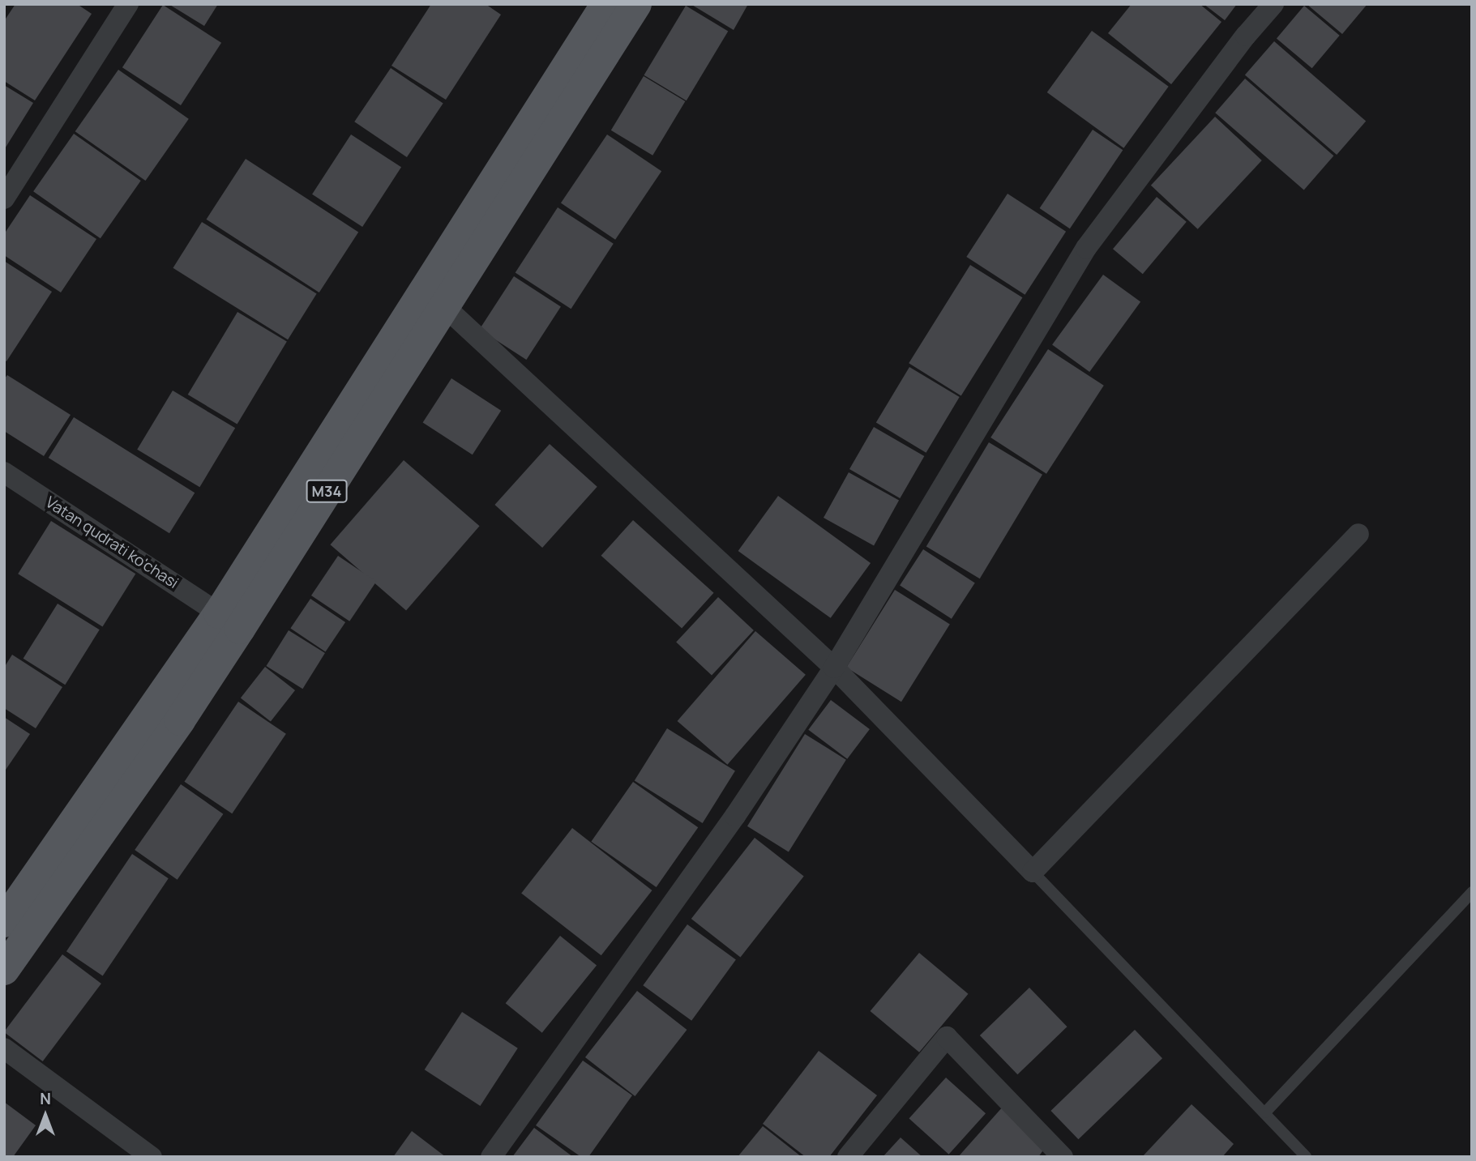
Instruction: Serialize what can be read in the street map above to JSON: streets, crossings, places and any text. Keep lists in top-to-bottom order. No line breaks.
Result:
{"streets":{"main road":["M34"],"street":["Vatan qudrati ko'chasi"]},"crossings":[["M34","Vatan qudrati ko'chasi"]],"north":"top"}
